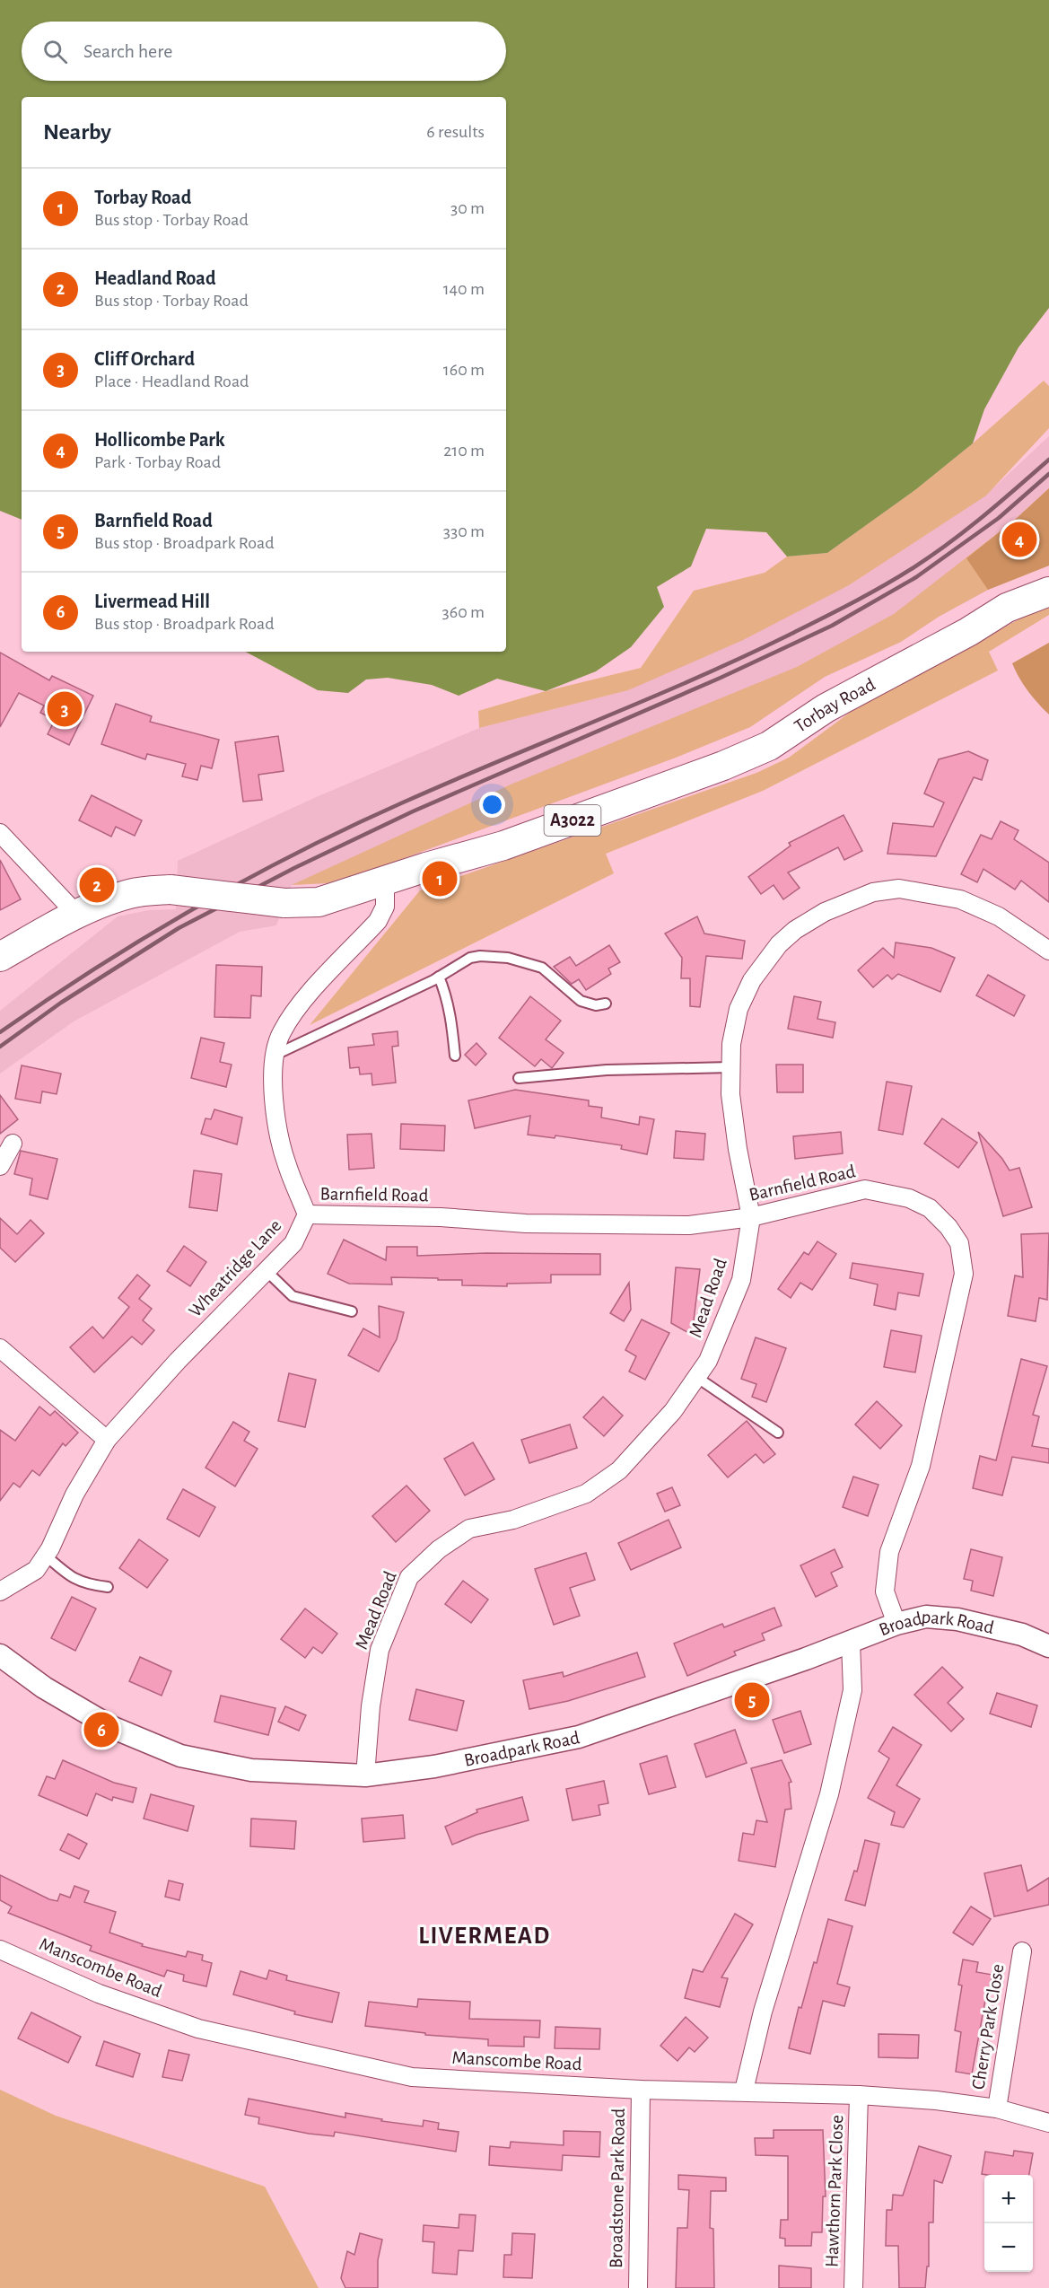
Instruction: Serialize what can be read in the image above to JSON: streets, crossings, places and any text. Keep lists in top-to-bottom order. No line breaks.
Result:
{"streets":{"main road":["Torbay Road","A3022"],"street":["Barnfield Road","Wheatridge Lane","Mead Road","Broadpark Road","Manscombe Road","Cherry Park Close","Broadstone Park Road","Hawthorn Park Close"]},"crossings":[["Torbay Road","Wheatridge Lane"],["Barnfield Road","Wheatridge Lane"],["Barnfield Road","Mead Road"],["Barnfield Road","Broadpark Road"],["Mead Road","Broadpark Road"],["Manscombe Road","Cherry Park Close"],["Manscombe Road","Broadstone Park Road"],["Manscombe Road","Hawthorn Park Close"]],"districts":["LIVERMEAD"],"page":{"search":"Search here","heading":["Nearby","6 results"],"list":[{"mark":"1","name":"Torbay Road","note":"Bus stop · Torbay Road","value":"30 m"},{"mark":"2","name":"Headland Road","note":"Bus stop · Torbay Road","value":"140 m"},{"mark":"3","name":"Cliff Orchard","note":"Place · Headland Road","value":"160 m"},{"mark":"4","name":"Hollicombe Park","note":"Park · Torbay Road","value":"210 m"},{"mark":"5","name":"Barnfield Road","note":"Bus stop · Broadpark Road","value":"330 m"},{"mark":"6","name":"Livermead Hill","note":"Bus stop · Broadpark Road","value":"360 m"}],"pins":["4","3","1","2","5","6"],"map_buttons":["+","−"]}}
